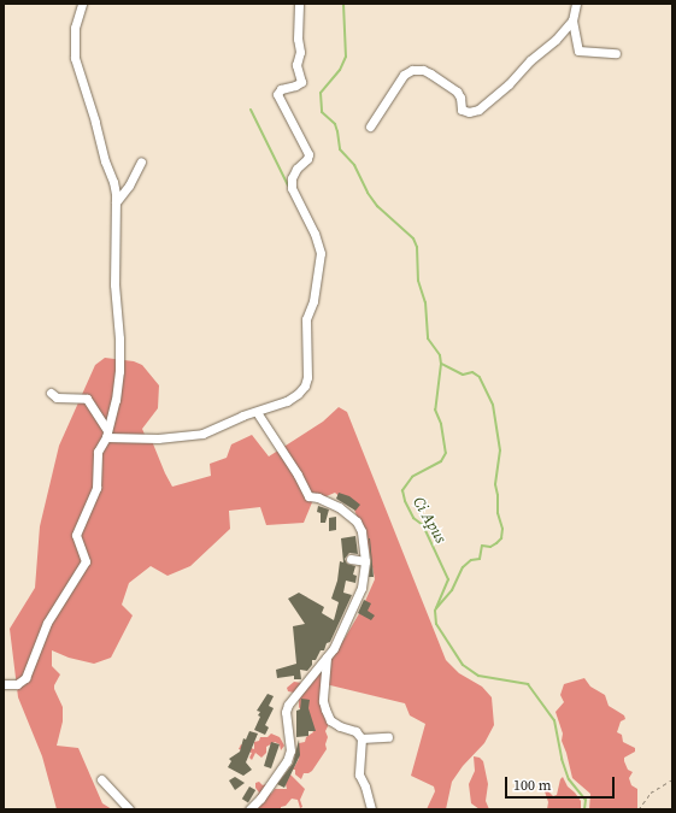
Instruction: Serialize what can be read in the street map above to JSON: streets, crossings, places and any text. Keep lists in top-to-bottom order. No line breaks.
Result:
{"water":["Ci Apus"],"scale_bar":"100 m"}
